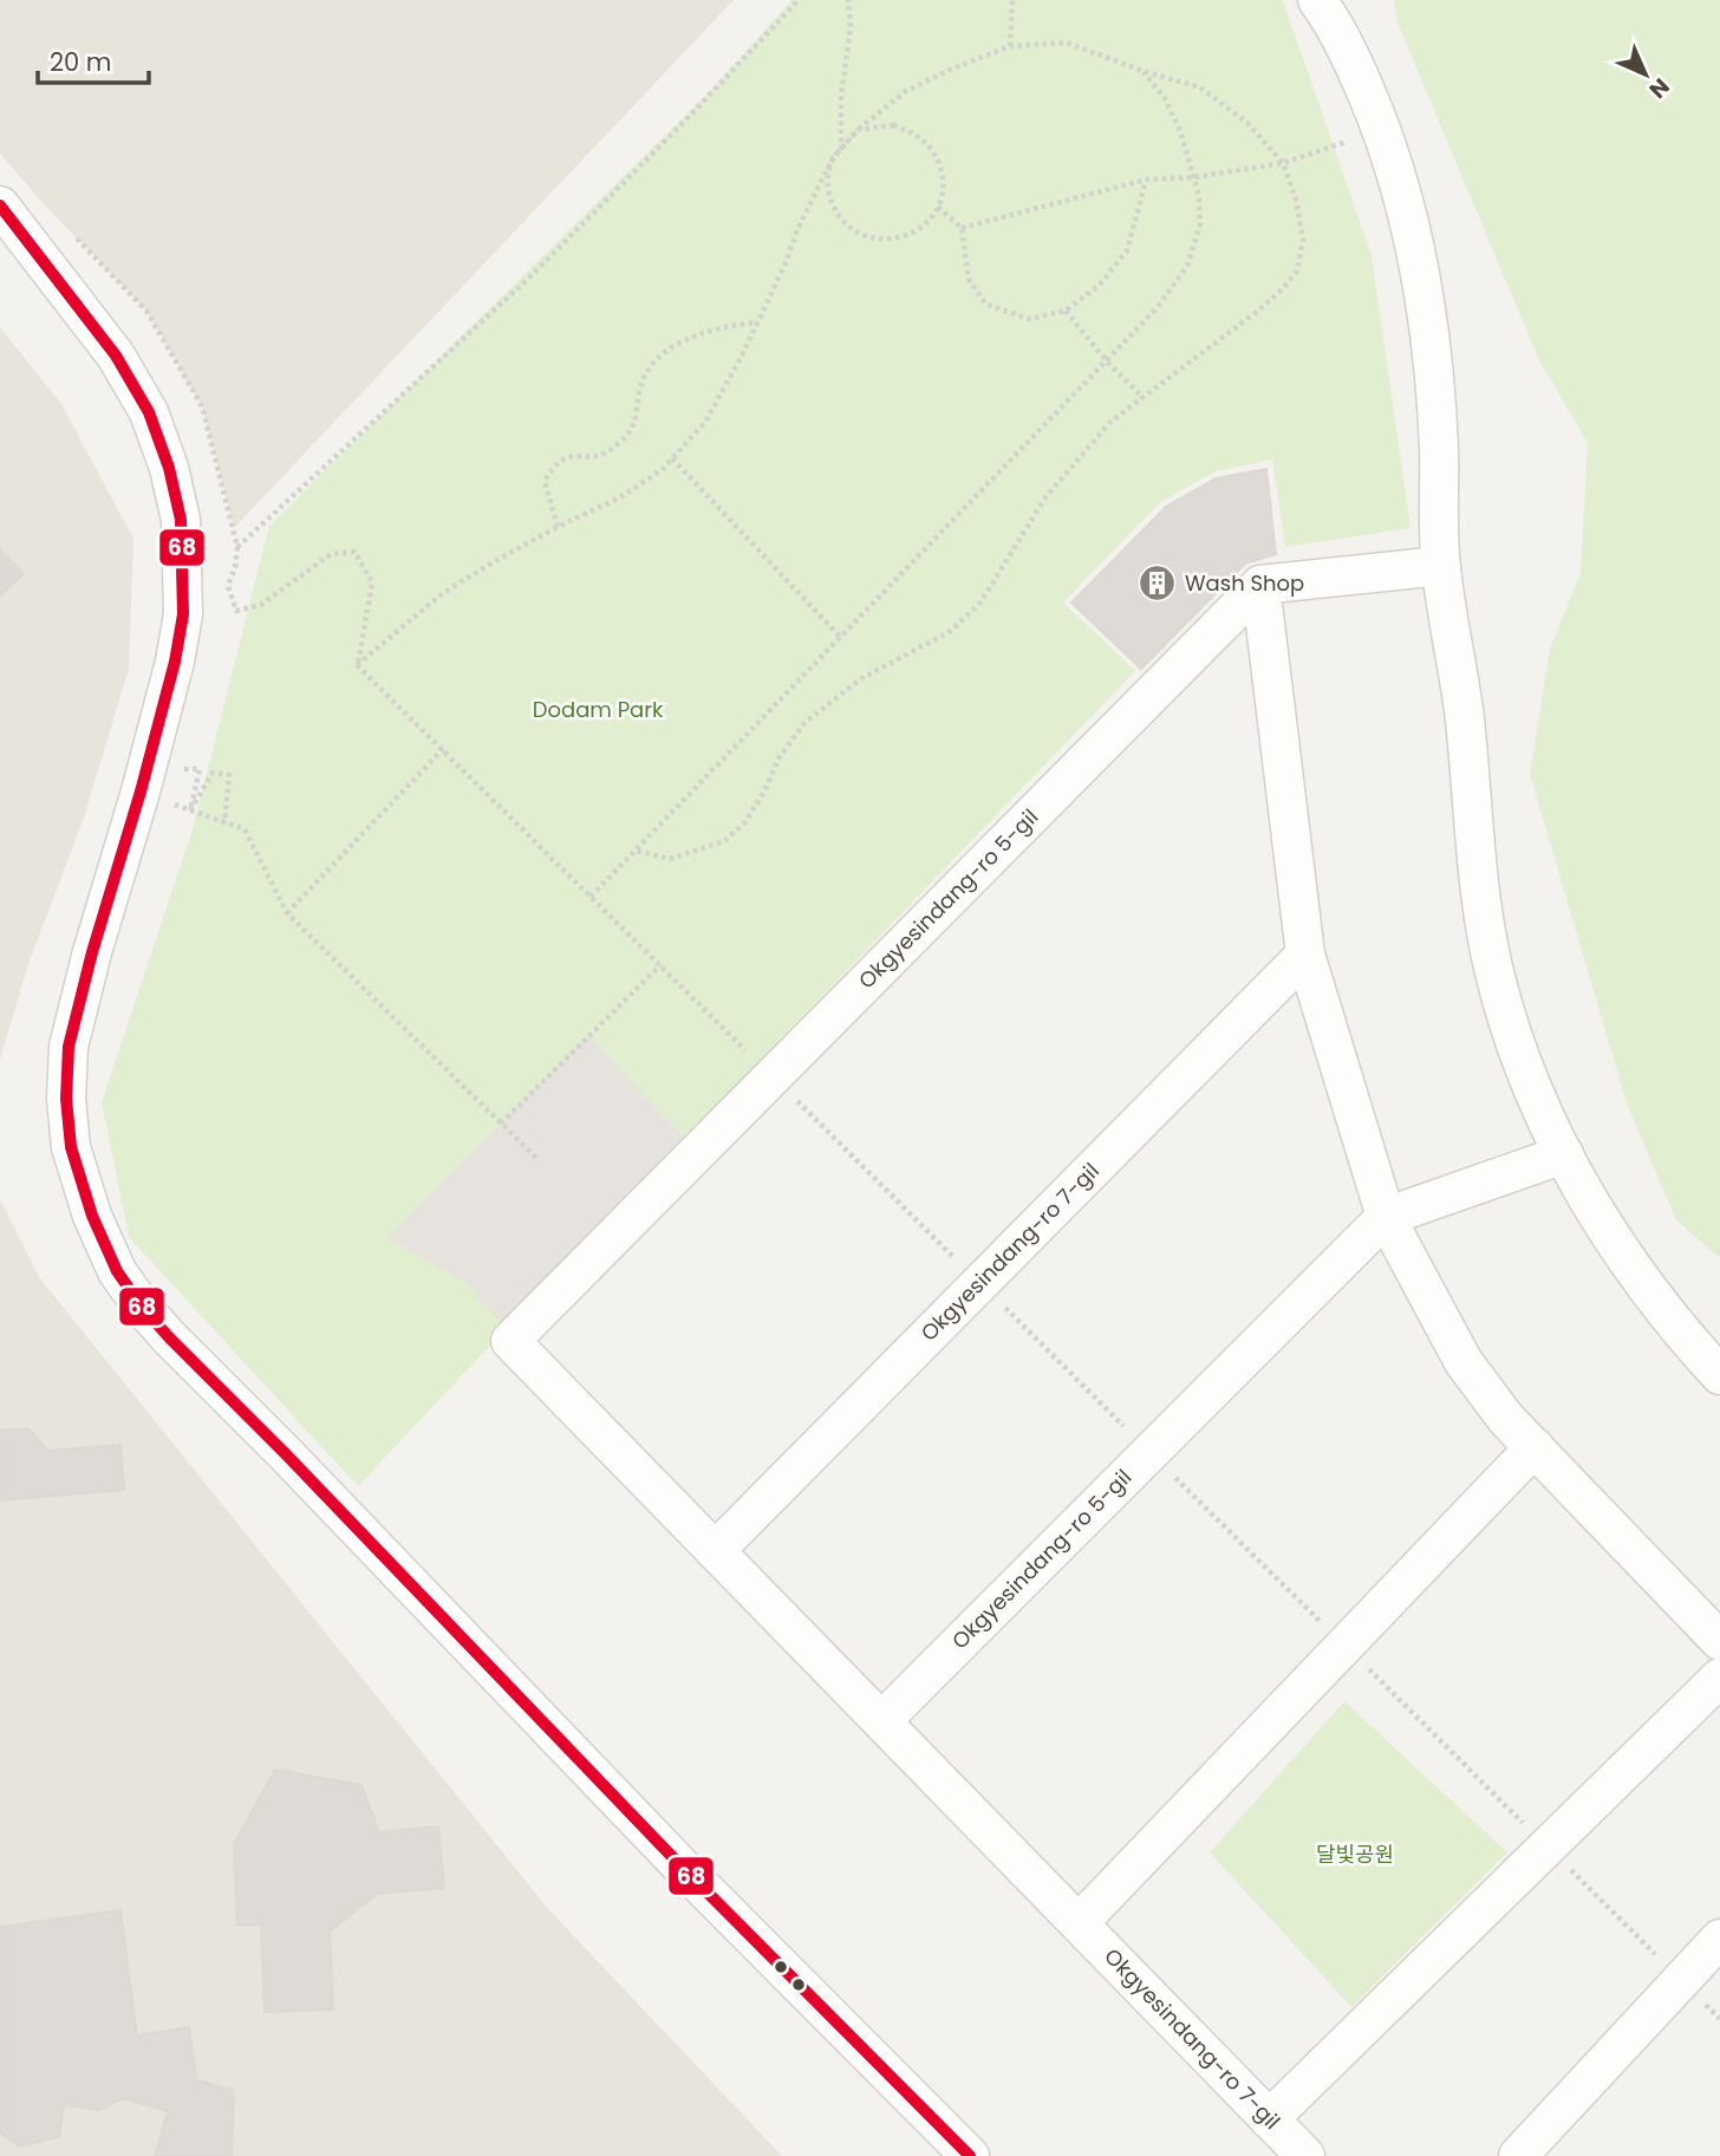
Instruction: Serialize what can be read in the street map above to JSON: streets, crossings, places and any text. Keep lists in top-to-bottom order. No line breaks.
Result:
{"streets":{"street":["Okgyesindang-ro 5-gil","Okgyesindang-ro 7-gil"]},"crossings":[["Okgyesindang-ro 5-gil","Okgyesindang-ro 7-gil"]],"parks":["Dodam Park","달빛공원"],"places":{"building":["Wash Shop"]},"lines":["transit line 68"],"scale_bar":"20 m","north":"bottom right"}
